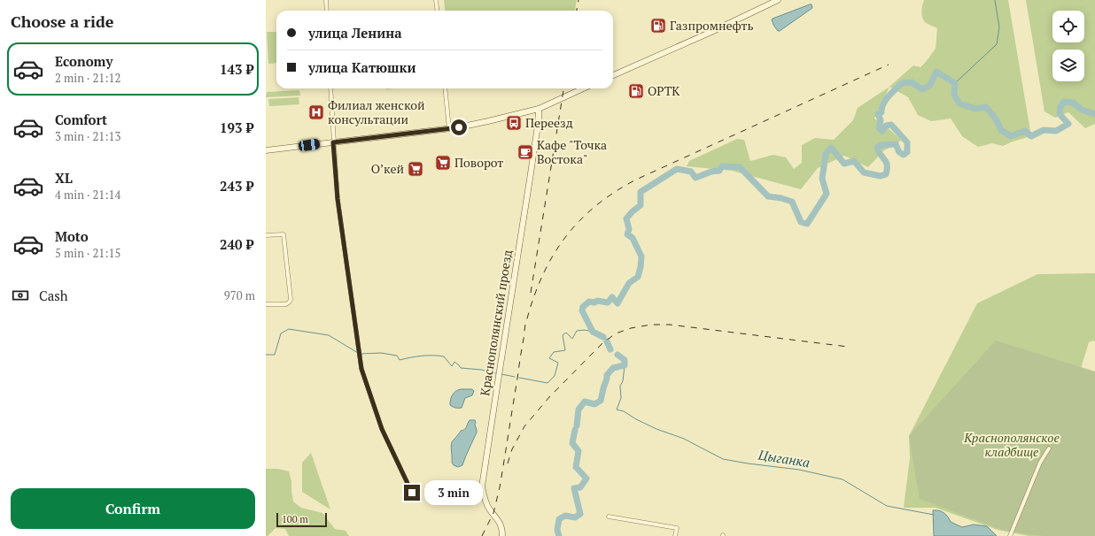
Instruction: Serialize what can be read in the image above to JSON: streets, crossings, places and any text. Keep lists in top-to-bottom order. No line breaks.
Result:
{"streets":{"main road":["Краснополянский проезд"]},"water":["Цыганка"],"parks":["Краснополянское кладбище"],"places":{"fuel station":["Газпромнефть","ОРТК"],"hospital":["Филиал женской консультации"],"bus stop":["Переезд"],"cafe":["Кафе \"Точка Востока\""],"supermarket":["Поворот","О’кей"]},"scale_bar":"100 m","page":{"heading":"Choose a ride","banner":["улица Ленина","улица Катюшки"],"list":[{"name":"Economy","note":"2 min · 21:12","value":"143 ₽"},{"name":"Comfort","note":"3 min · 21:13","value":"193 ₽"},{"name":"XL","note":"4 min · 21:14","value":"243 ₽"},{"name":"Moto","note":"5 min · 21:15","value":"240 ₽"}],"pay":["Cash","970 m"],"bubble":"3 min","buttons":"Confirm","scale":"100 m"}}
